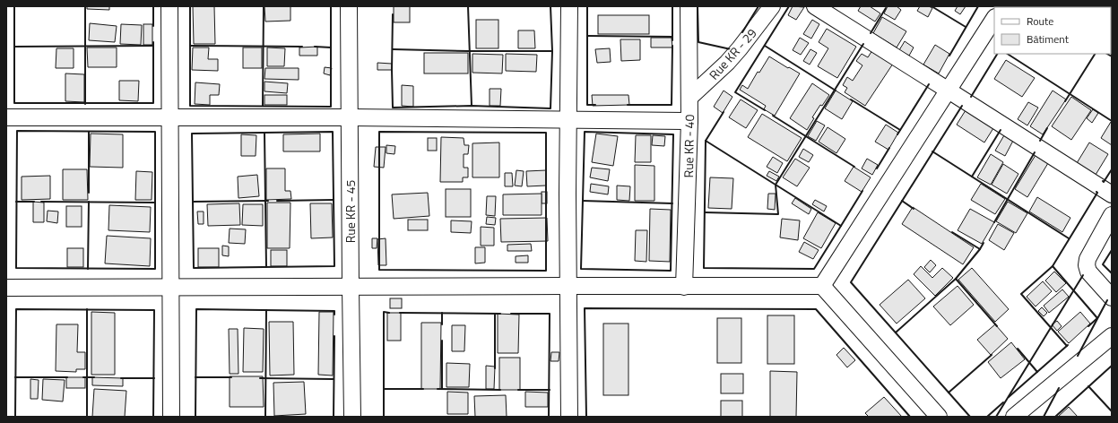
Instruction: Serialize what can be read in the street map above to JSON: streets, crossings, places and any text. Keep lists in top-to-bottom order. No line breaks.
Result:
{"streets":{"street":["Rue KR - 29","Rue KR - 40","Rue KR - 45"]},"crossings":[["Rue KR - 29","Rue KR - 40"]],"legend":["Route","Bâtiment"]}
